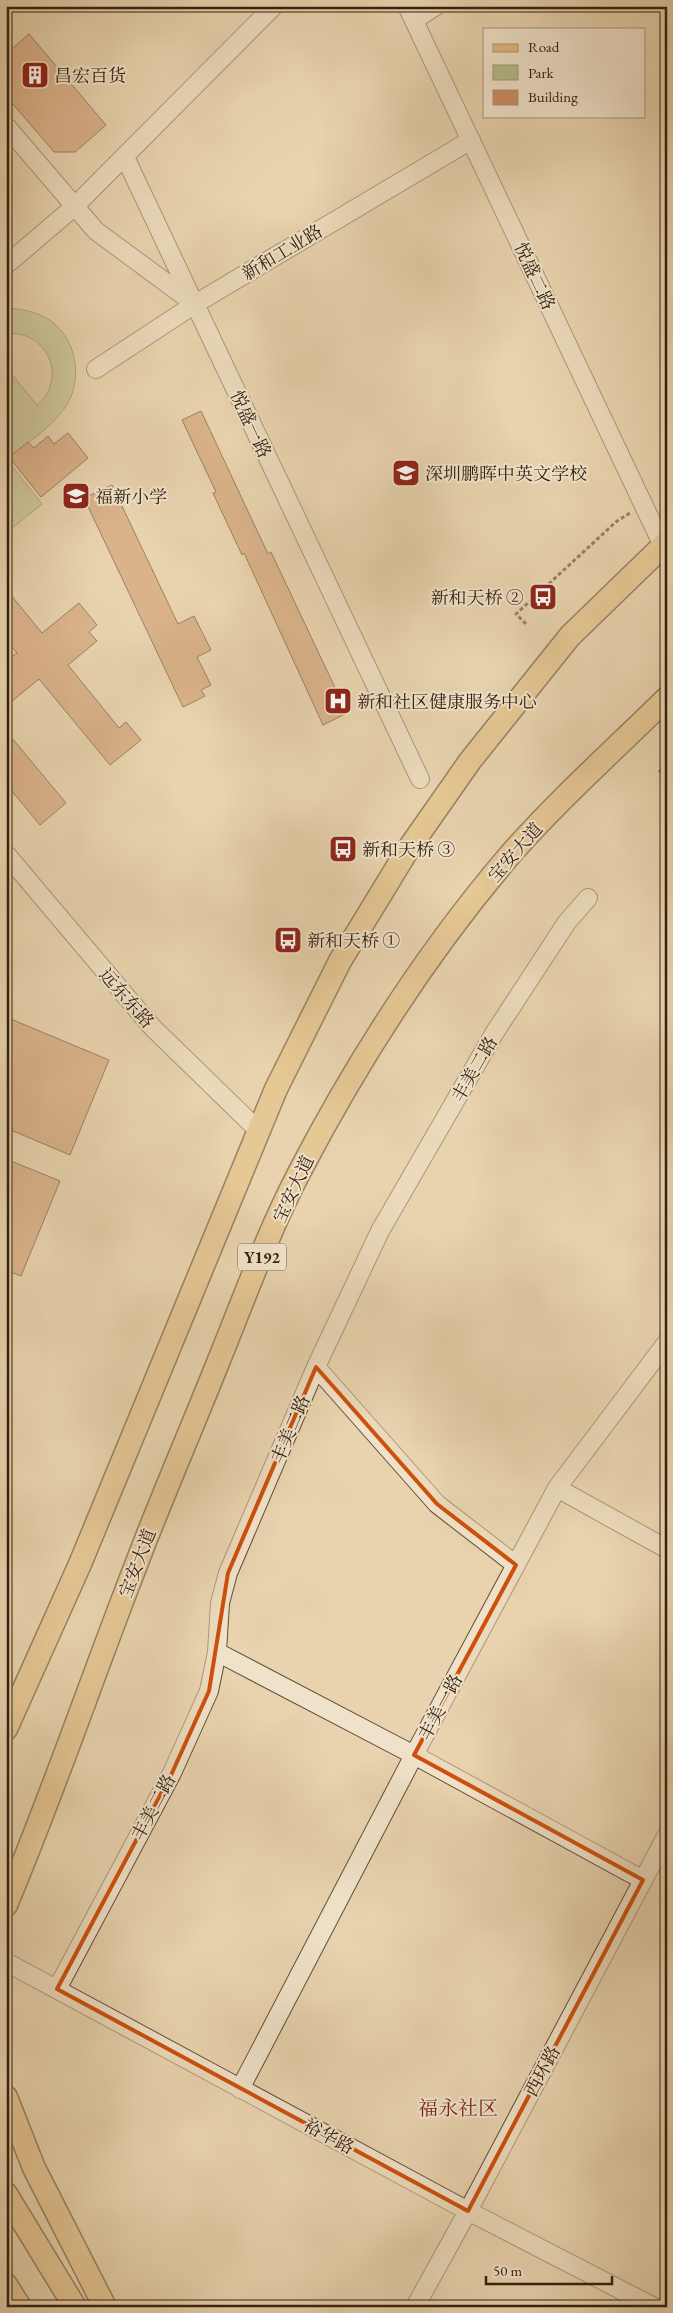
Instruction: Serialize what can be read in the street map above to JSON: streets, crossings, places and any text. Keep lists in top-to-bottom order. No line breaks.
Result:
{"streets":{"main road":["宝安大道","Y192"],"street":["新和工业路","悦盛二路","悦盛一路","远东东路","丰美二路","丰美一路","西环路","裕华路"]},"crossings":[["新和工业路","悦盛二路"],["新和工业路","悦盛一路"],["悦盛二路","Y192"],["远东东路","Y192"],["丰美二路","裕华路"],["丰美一路","裕华路"],["西环路","裕华路"]],"districts":["福永社区"],"places":{"building":["昌宏百货"],"school or university":["深圳鹏晖中英文学校","福新小学"],"bus stop":["新和天桥 ②","新和天桥 ③","新和天桥 ①"],"hospital":["新和社区健康服务中心"]},"legend":["Road","Park","Building"],"scale_bar":"50 m"}
